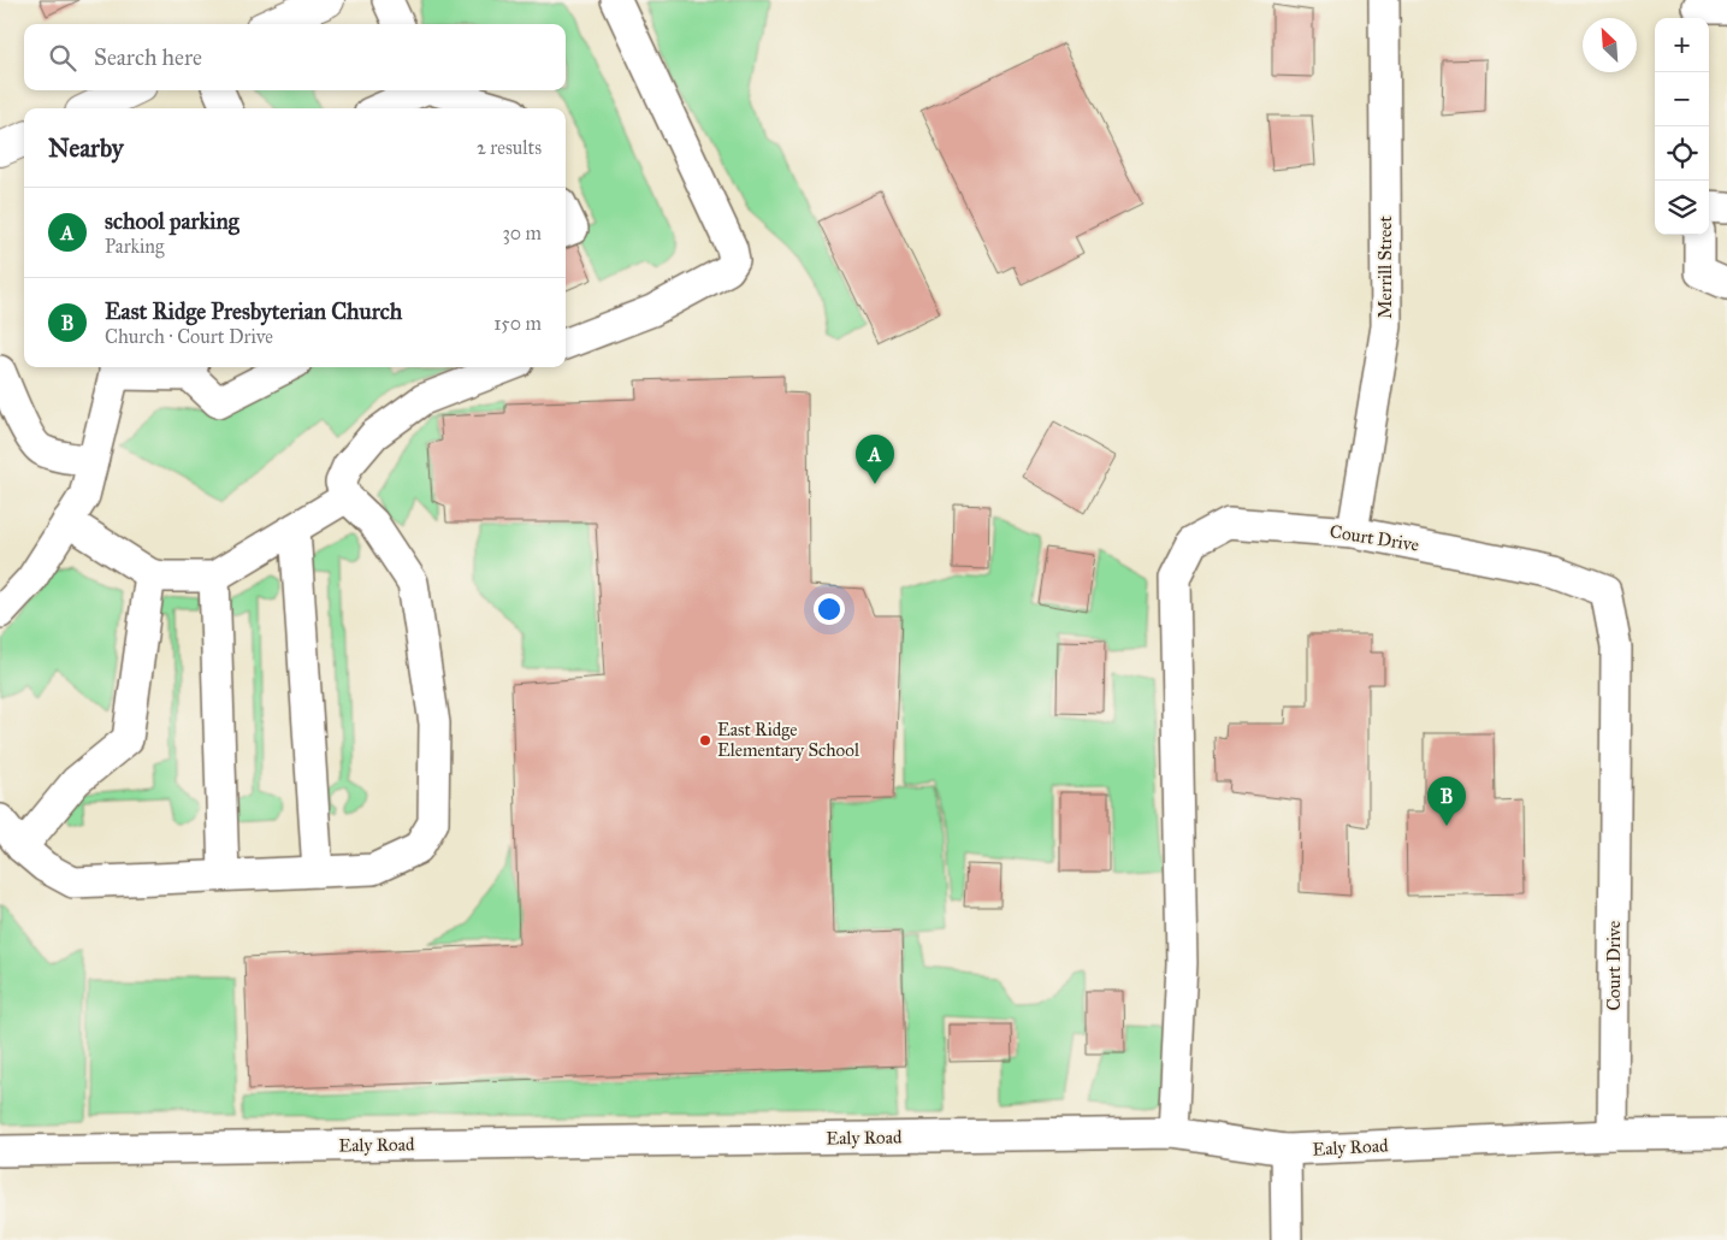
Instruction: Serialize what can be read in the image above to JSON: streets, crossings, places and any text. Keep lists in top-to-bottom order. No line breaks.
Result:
{"streets":{"street":["Merrill Street","Court Drive","Ealy Road"]},"crossings":[["Merrill Street","Court Drive"],["Court Drive","Ealy Road"]],"places":["East Ridge Elementary School"],"north":"top left","page":{"map_buttons":["+","−"],"search":"Search here","heading":["Nearby","2 results"],"list":[{"mark":"A","name":"school parking","note":"Parking","value":"30 m"},{"mark":"B","name":"East Ridge Presbyterian Church","note":"Church · Court Drive","value":"150 m"}],"pins":["A","B"]}}
